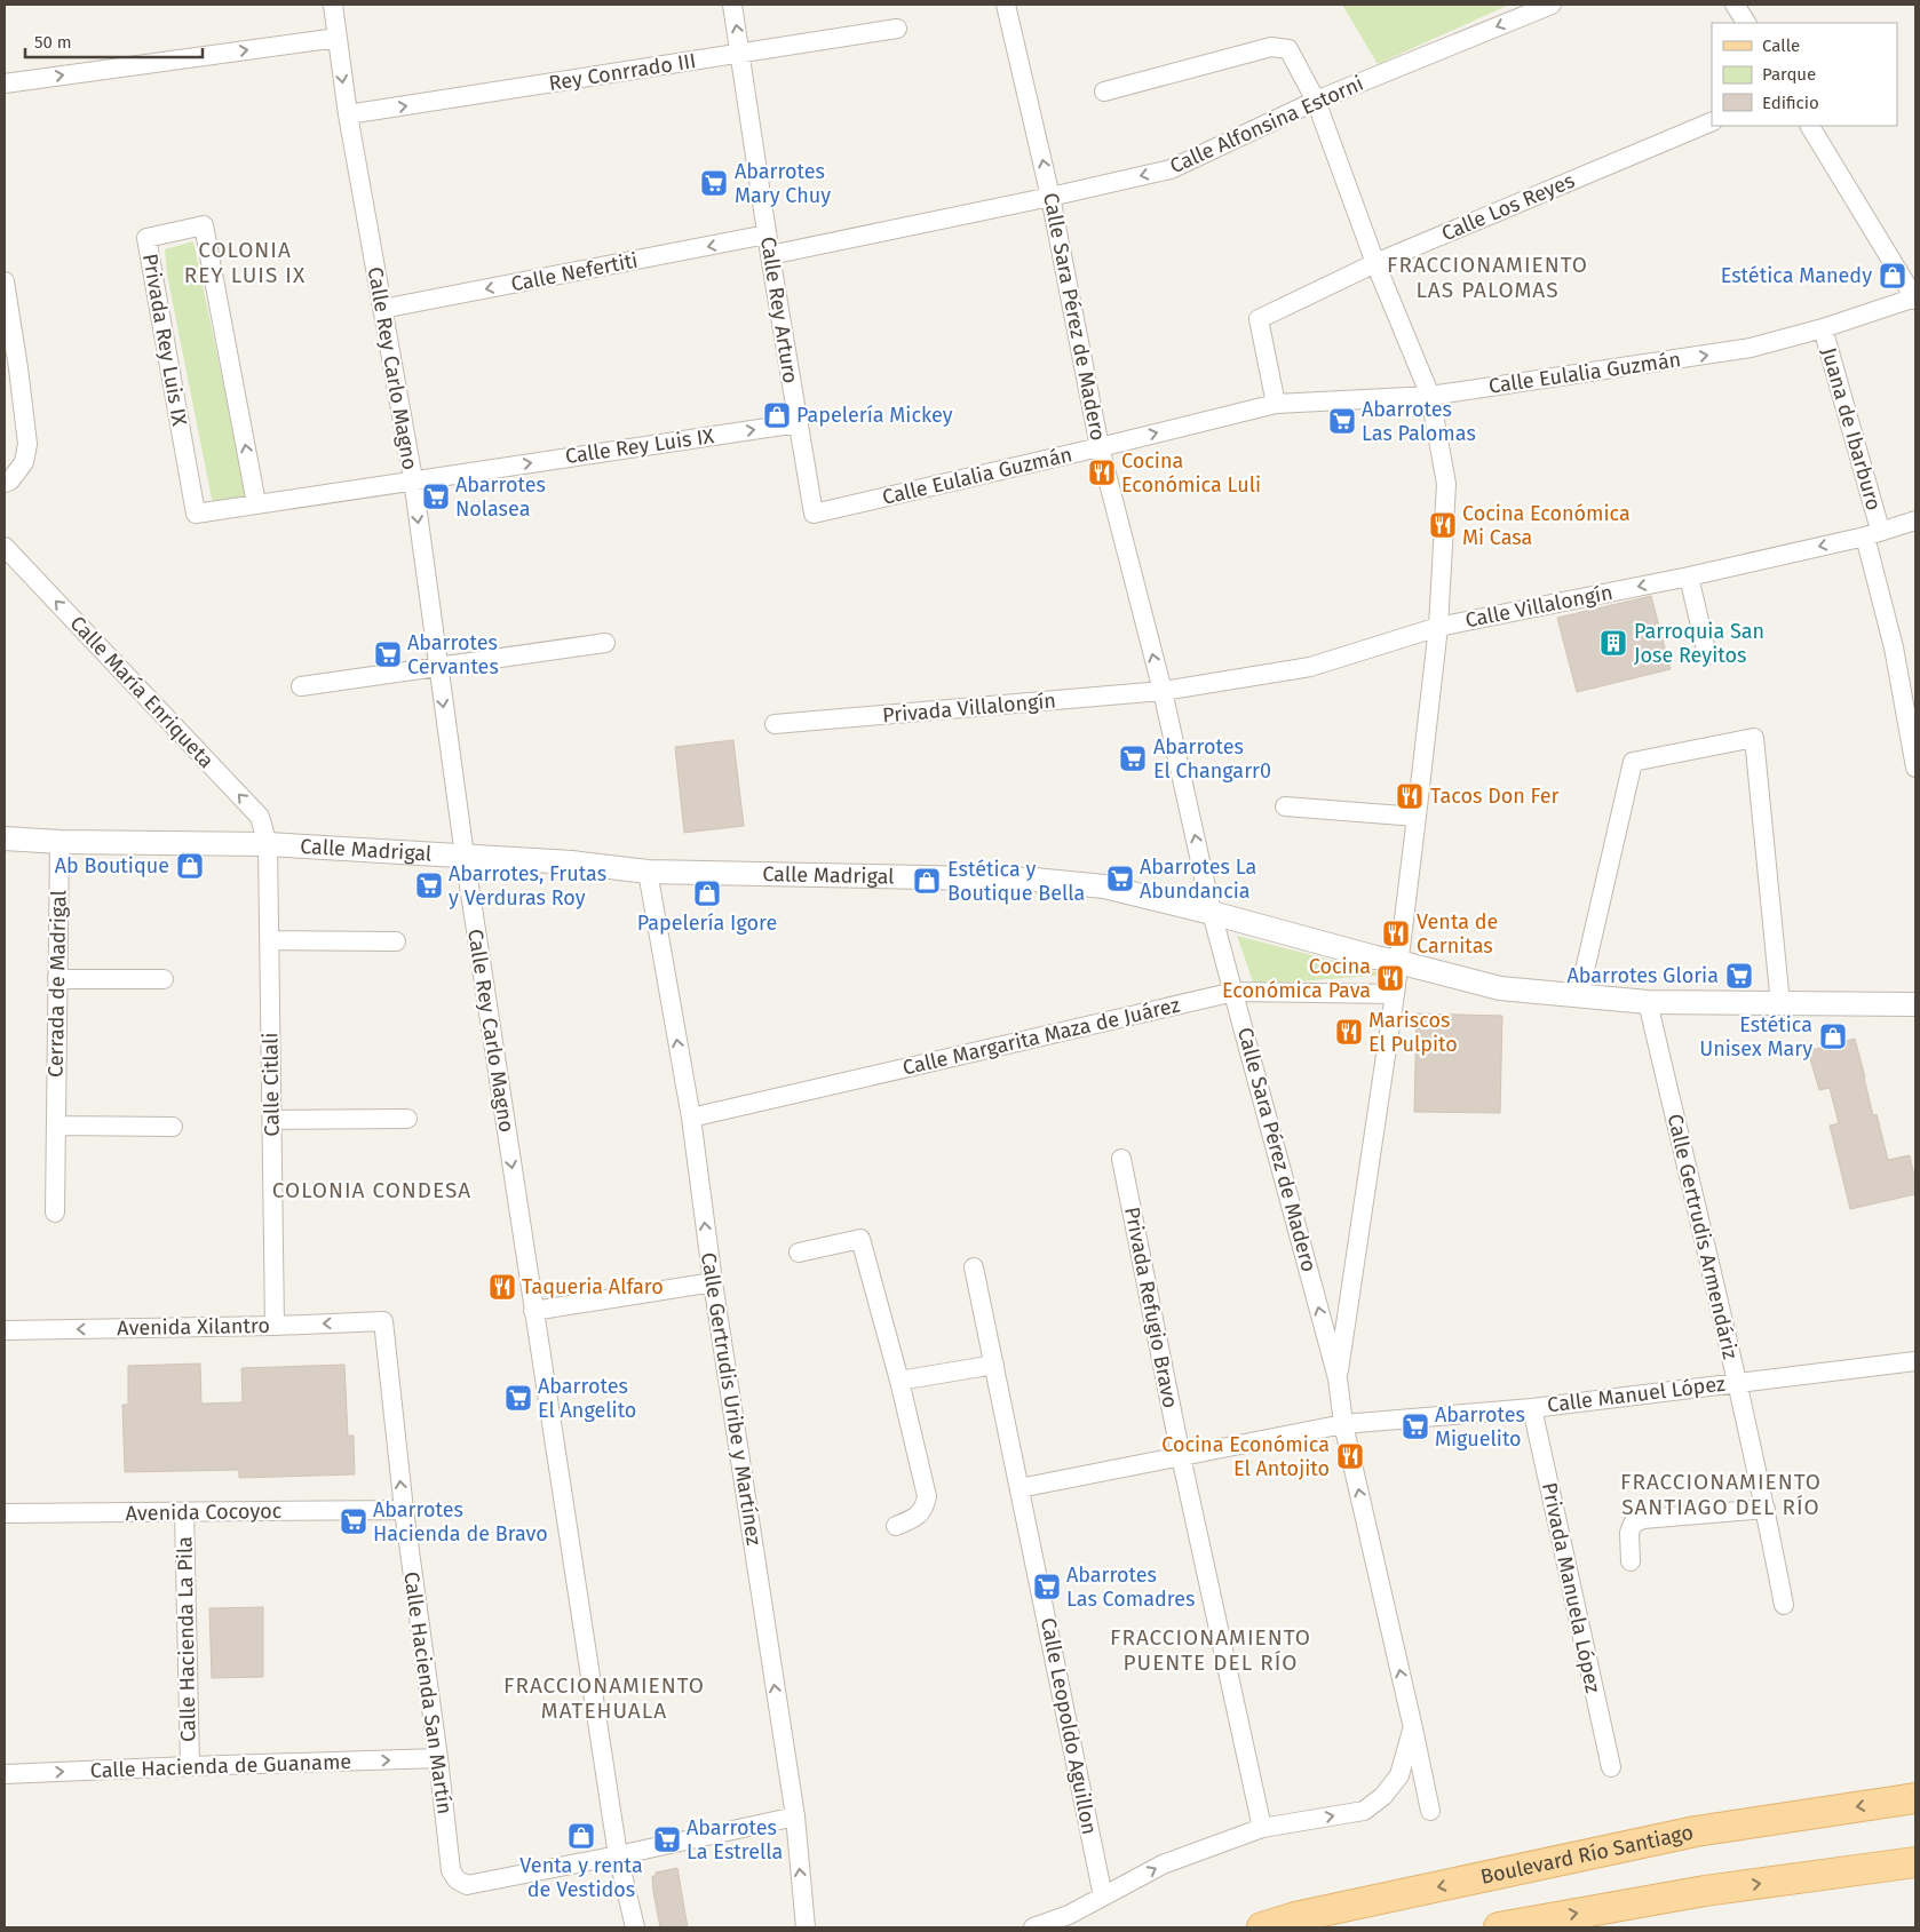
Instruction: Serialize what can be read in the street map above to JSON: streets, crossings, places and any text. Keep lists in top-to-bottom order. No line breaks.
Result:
{"streets":{"main road":["Boulevard Río Santiago"],"street":["Rey Conrrado III","Calle Alfonsina Estorni","Calle Los Reyes","Calle Nefertiti","Calle Rey Arturo","Calle Sara Pérez de Madero","Privada Rey Luis IX","Calle Rey Carlo Magno","Calle Eulalia Guzmán","Juana de Ibarburo","Calle Rey Luis IX","Calle Villalongín","Calle María Enriqueta","Privada Villalongín","Calle Madrigal","Cerrada de Madrigal","Calle Margarita Maza de Juárez","Calle Citlali","Calle Gertrudis Armendáriz","Privada Refugio Bravo","Avenida Xilantro","Calle Manuel López","Calle Gertrudis Uribe y Martínez","Avenida Cocoyoc","Privada Manuela López","Calle Hacienda La Pila","Calle Hacienda San Martín","Calle Leopoldo Aguillon","Calle Hacienda de Guaname"]},"crossings":[["Rey Conrrado III","Calle Rey Arturo"],["Rey Conrrado III","Calle Rey Carlo Magno"],["Calle Alfonsina Estorni","Calle Rey Arturo"],["Calle Alfonsina Estorni","Calle Sara Pérez de Madero"],["Calle Los Reyes","Calle Eulalia Guzmán"],["Calle Nefertiti","Calle Rey Arturo"],["Calle Nefertiti","Calle Rey Carlo Magno"],["Calle Rey Arturo","Calle Eulalia Guzmán"],["Calle Rey Arturo","Calle Rey Luis IX"],["Calle Sara Pérez de Madero","Calle Eulalia Guzmán"],["Calle Sara Pérez de Madero","Calle Villalongín"],["Calle Sara Pérez de Madero","Privada Villalongín"],["Calle Sara Pérez de Madero","Calle Madrigal"],["Calle Sara Pérez de Madero","Calle Margarita Maza de Juárez"],["Calle Sara Pérez de Madero","Calle Manuel López"],["Privada Rey Luis IX","Calle Rey Carlo Magno"],["Privada Rey Luis IX","Calle Rey Luis IX"],["Calle Rey Carlo Magno","Calle Rey Luis IX"],["Calle Rey Carlo Magno","Calle Madrigal"],["Calle Rey Carlo Magno","Calle Hacienda San Martín"],["Calle Eulalia Guzmán","Juana de Ibarburo"],["Juana de Ibarburo","Calle Villalongín"],["Calle Villalongín","Privada Villalongín"],["Calle María Enriqueta","Calle Madrigal"],["Calle María Enriqueta","Calle Citlali"],["Calle Madrigal","Cerrada de Madrigal"],["Calle Madrigal","Calle Citlali"],["Calle Madrigal","Calle Gertrudis Armendáriz"],["Calle Madrigal","Calle Gertrudis Uribe y Martínez"],["Calle Margarita Maza de Juárez","Calle Gertrudis Uribe y Martínez"],["Calle Citlali","Avenida Xilantro"],["Calle Gertrudis Armendáriz","Calle Manuel López"],["Privada Refugio Bravo","Calle Manuel López"],["Avenida Xilantro","Calle Hacienda San Martín"],["Calle Manuel López","Privada Manuela López"],["Calle Manuel López","Calle Leopoldo Aguillon"],["Avenida Cocoyoc","Calle Hacienda La Pila"],["Avenida Cocoyoc","Calle Hacienda San Martín"],["Calle Hacienda La Pila","Calle Hacienda de Guaname"],["Calle Hacienda San Martín","Calle Hacienda de Guaname"]],"one_way":["Rey Conrrado III","Calle Alfonsina Estorni","Calle Nefertiti","Calle Rey Carlo Magno","Calle Eulalia Guzmán","Calle Rey Luis IX","Calle Villalongín","Calle María Enriqueta","Avenida Xilantro","Calle Gertrudis Uribe y Martínez","Calle Hacienda de Guaname"],"districts":["COLONIA REY LUIS IX","FRACCIONAMIENTO LAS PALOMAS","COLONIA CONDESA","FRACCIONAMIENTO SANTIAGO DEL RÍO","FRACCIONAMIENTO PUENTE DEL RÍO","FRACCIONAMIENTO MATEHUALA"],"places":{"supermarket":["Abarrotes Mary Chuy","Abarrotes Las Palomas","Abarrotes Nolasea","Abarrotes Cervantes","Abarrotes El Changarr0","Abarrotes La Abundancia","Abarrotes, Frutas y Verduras Roy","Abarrotes Gloria","Abarrotes El Angelito","Abarrotes Miguelito","Abarrotes Hacienda de Bravo","Abarrotes Las Comadres","Abarrotes La Estrella"],"shop":["Estética Manedy","Papelería Mickey","Ab Boutique","Estética y Boutique Bella","Papelería Igore","Estética Unisex Mary","Venta y renta de Vestidos"],"restaurant":["Cocina Económica Luli","Cocina Económica Mi Casa","Tacos Don Fer","Venta de Carnitas","Cocina Económica Pava","Mariscos El Pulpito","Taqueria Alfaro","Cocina Económica El Antojito"],"building":["Parroquia San Jose Reyitos"]},"legend":["Calle","Parque","Edificio"],"scale_bar":"50 m"}
